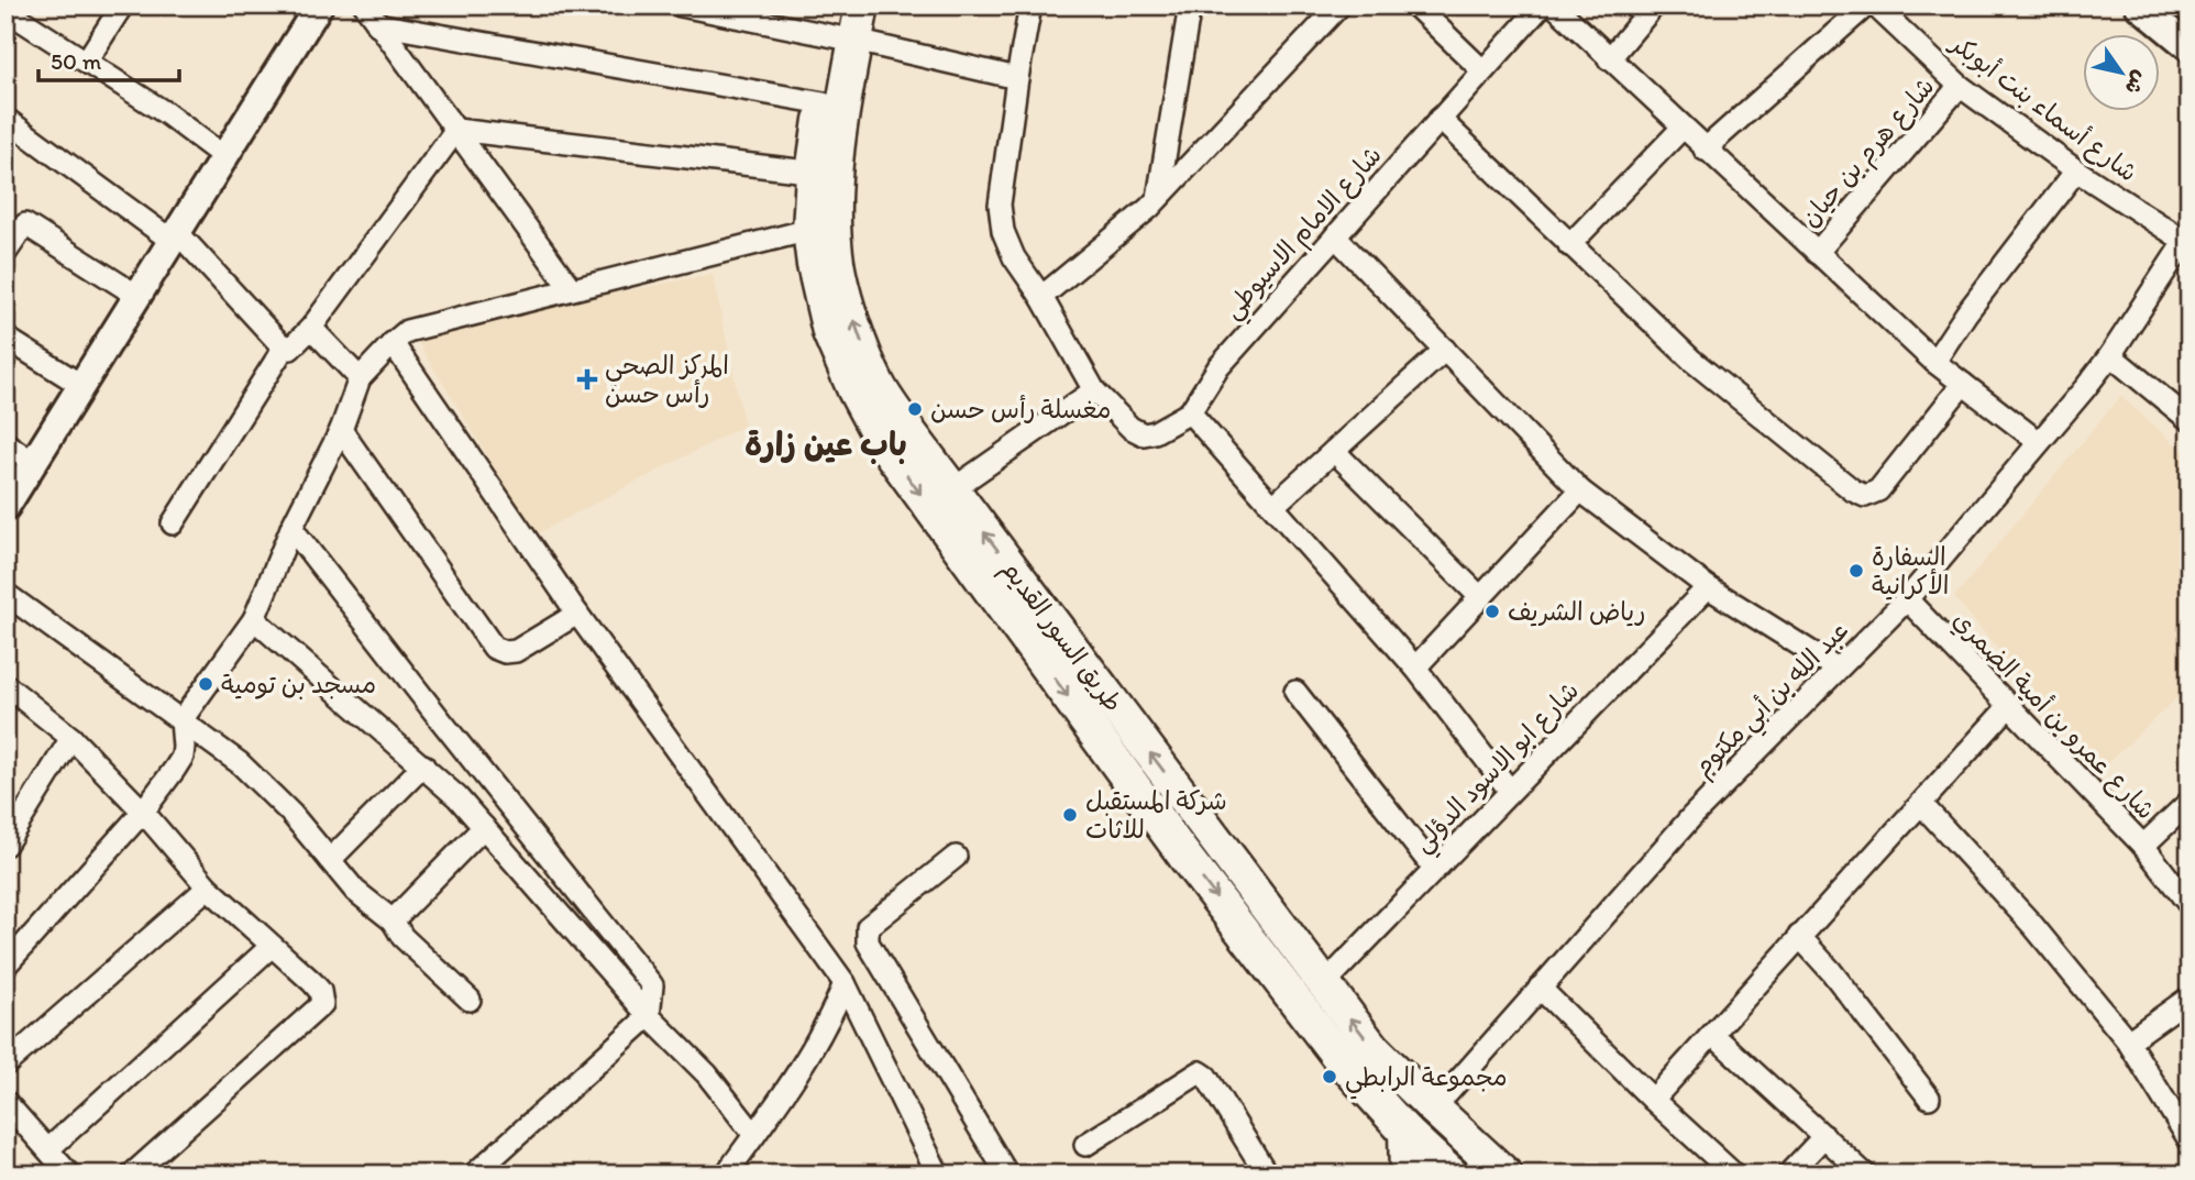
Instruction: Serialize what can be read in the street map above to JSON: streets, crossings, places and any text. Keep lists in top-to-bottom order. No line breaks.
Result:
{"streets":{"main road":["طريق السور القديم"],"street":["شارع أسماء بنت أبوبكر","شارع هرم بن حيان","شارع الامام الاسيوطي","عبد الله بن أبي مكتوم","شارع عمرو بن أمية الضمري","شارع ابو الاسود الدؤلي"]},"crossings":[["شارع أسماء بنت أبوبكر","شارع هرم بن حيان"],["شارع أسماء بنت أبوبكر","عبد الله بن أبي مكتوم"],["طريق السور القديم","عبد الله بن أبي مكتوم"],["طريق السور القديم","شارع ابو الاسود الدؤلي"],["عبد الله بن أبي مكتوم","شارع عمرو بن أمية الضمري"]],"districts":["باب عين زارة"],"places":{"health":["المركز الصحي رأس حسن"],"other":["مغسلة رأس حسن","السفارة الأكرانية","رياض الشريف","مسجد بن تومية","شركة المستقبل للاثات","مجموعة الرابطي"]},"scale_bar":"50 m","north":"bottom right"}
